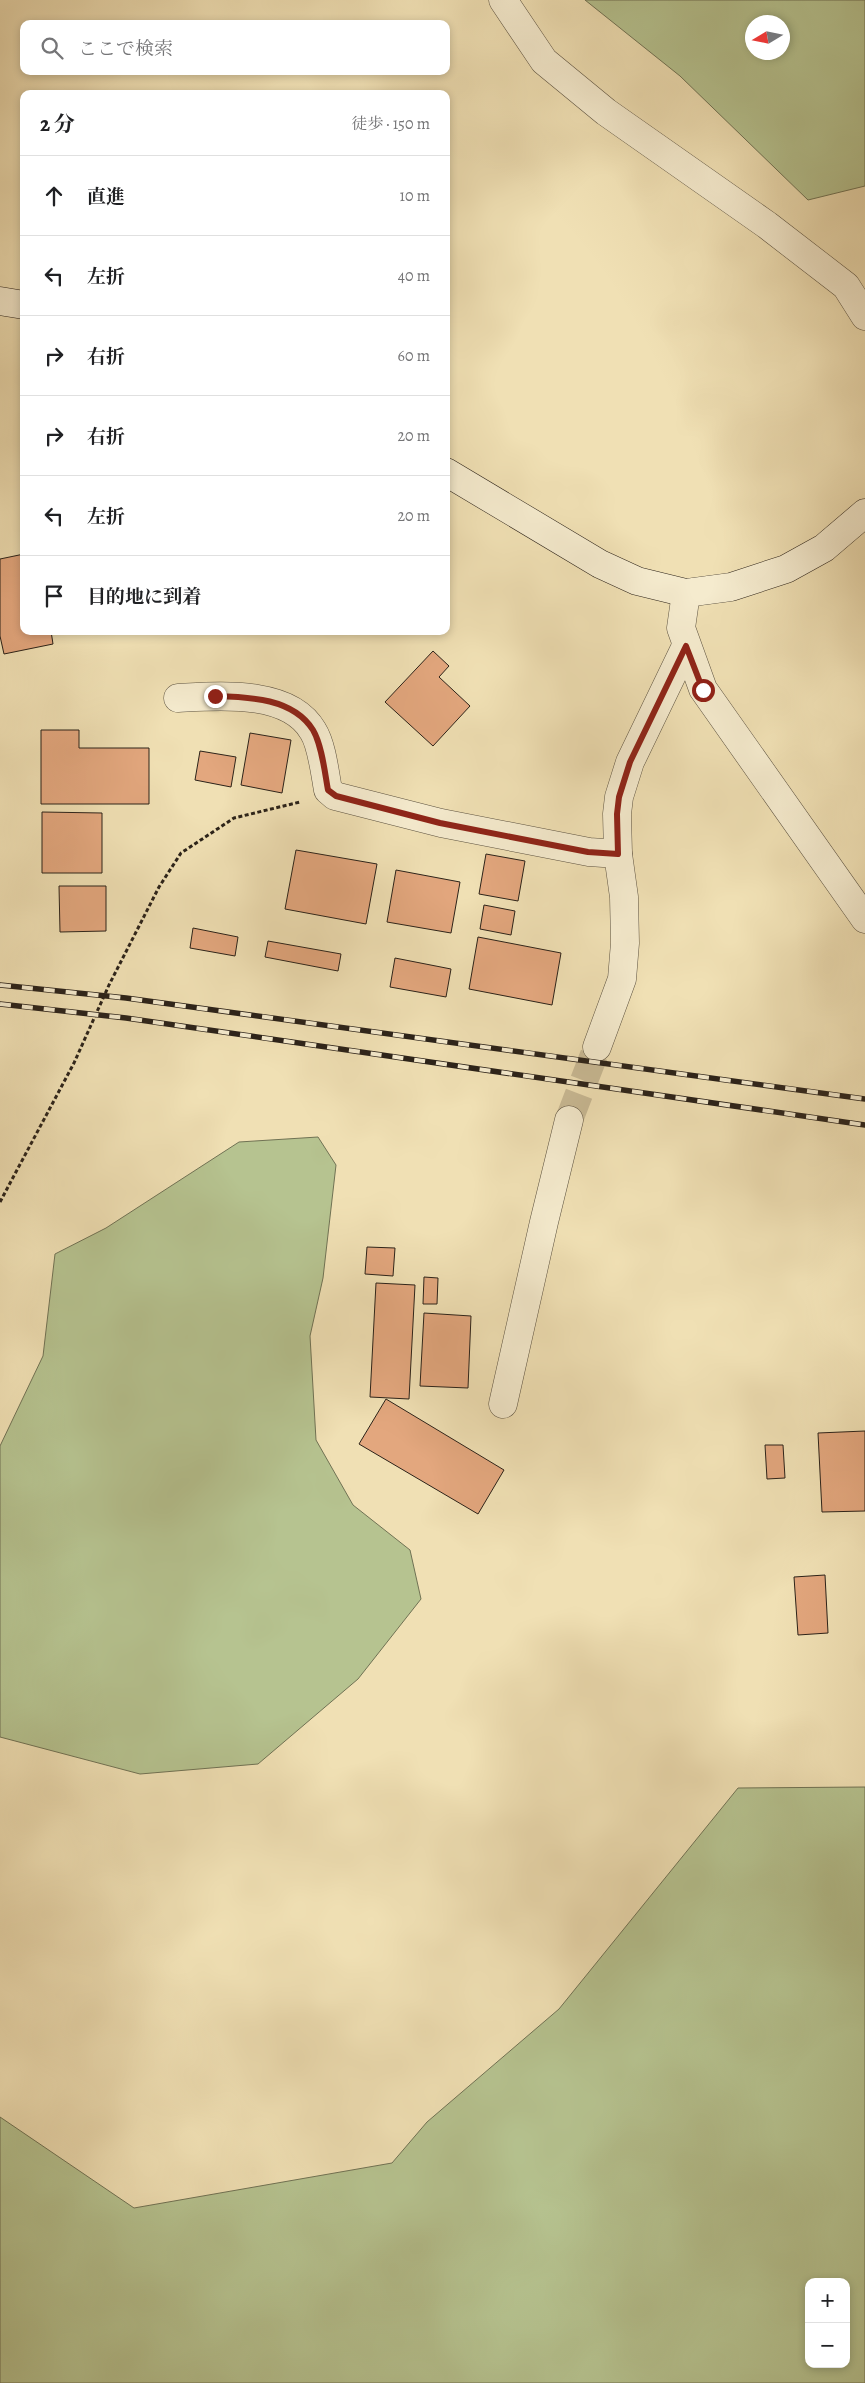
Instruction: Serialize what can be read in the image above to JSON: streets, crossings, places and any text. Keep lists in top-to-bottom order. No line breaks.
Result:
{"north":"left","page":{"search":"ここで検索","heading":["2 分","徒歩 · 150 m"],"list":[["直進","10 m"],["左折","40 m"],["右折","60 m"],["右折","20 m"],["左折","20 m"],"目的地に到着"],"map_buttons":["+","−"]}}
